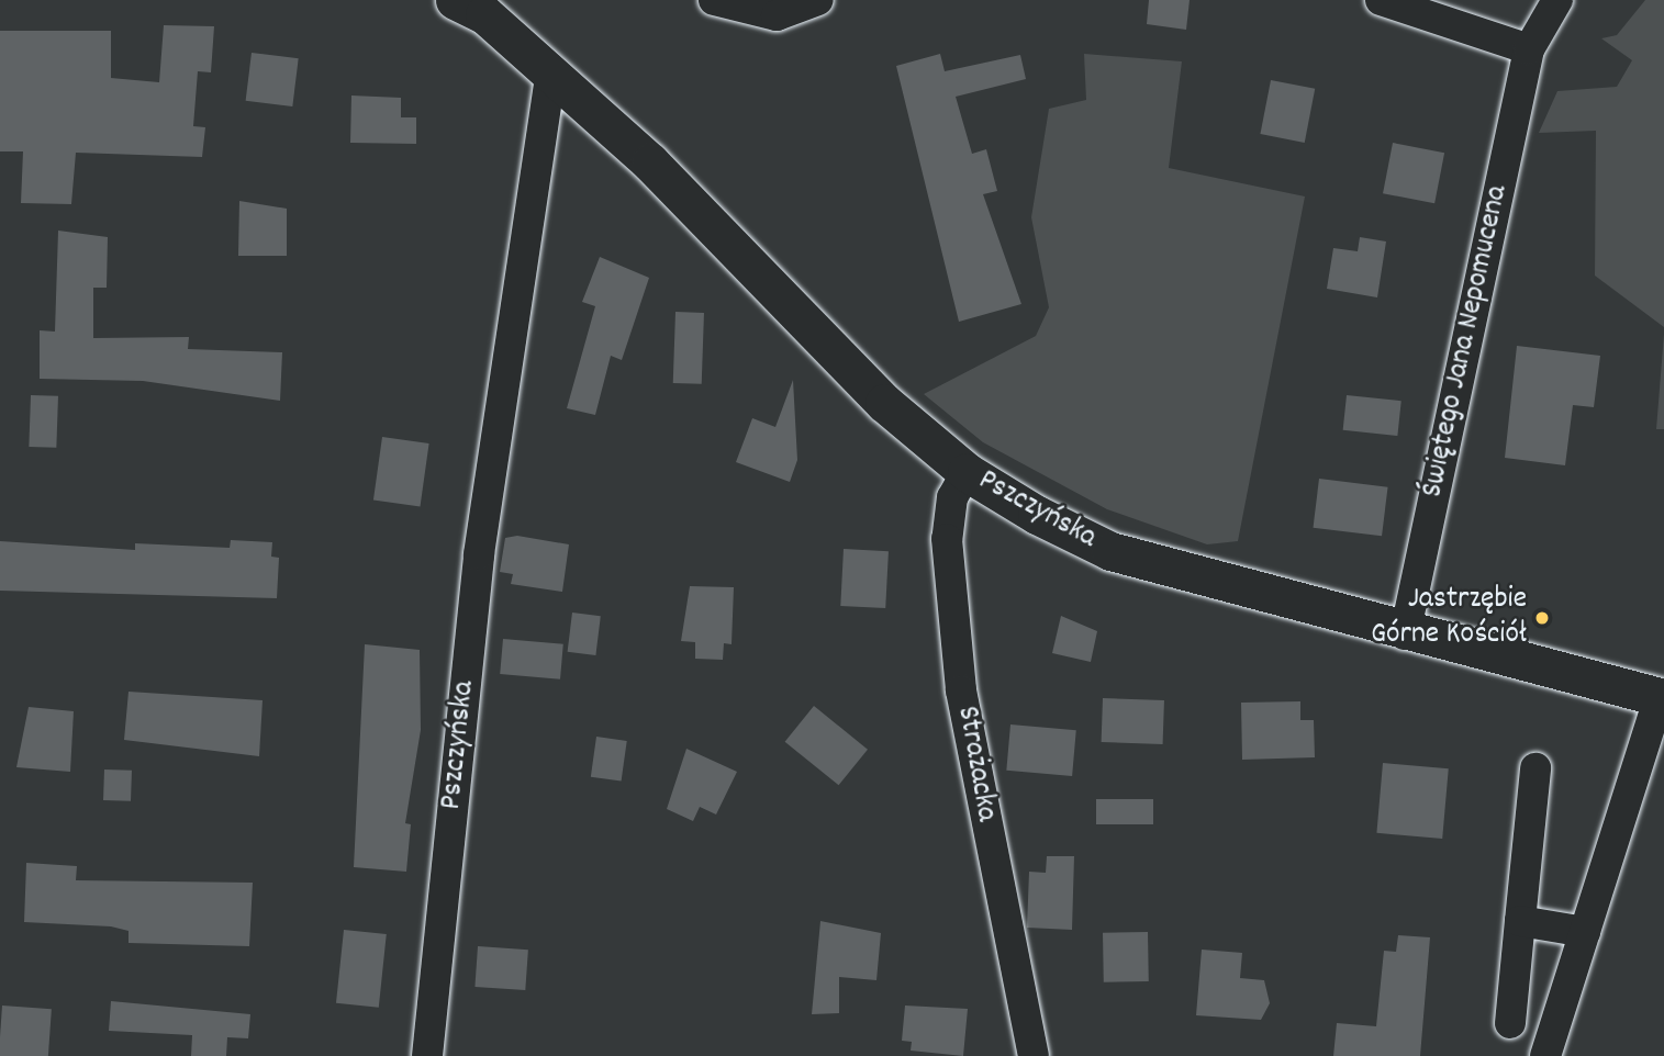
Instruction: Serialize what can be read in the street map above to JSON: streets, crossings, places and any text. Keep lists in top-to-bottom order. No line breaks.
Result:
{"streets":{"street":["Świętego Jana Nepomucena","Pszczyńska","Strażacka"]},"crossings":[["Świętego Jana Nepomucena","Pszczyńska"],["Pszczyńska","Strażacka"]],"places":["Jastrzębie Górne Kościół"]}
